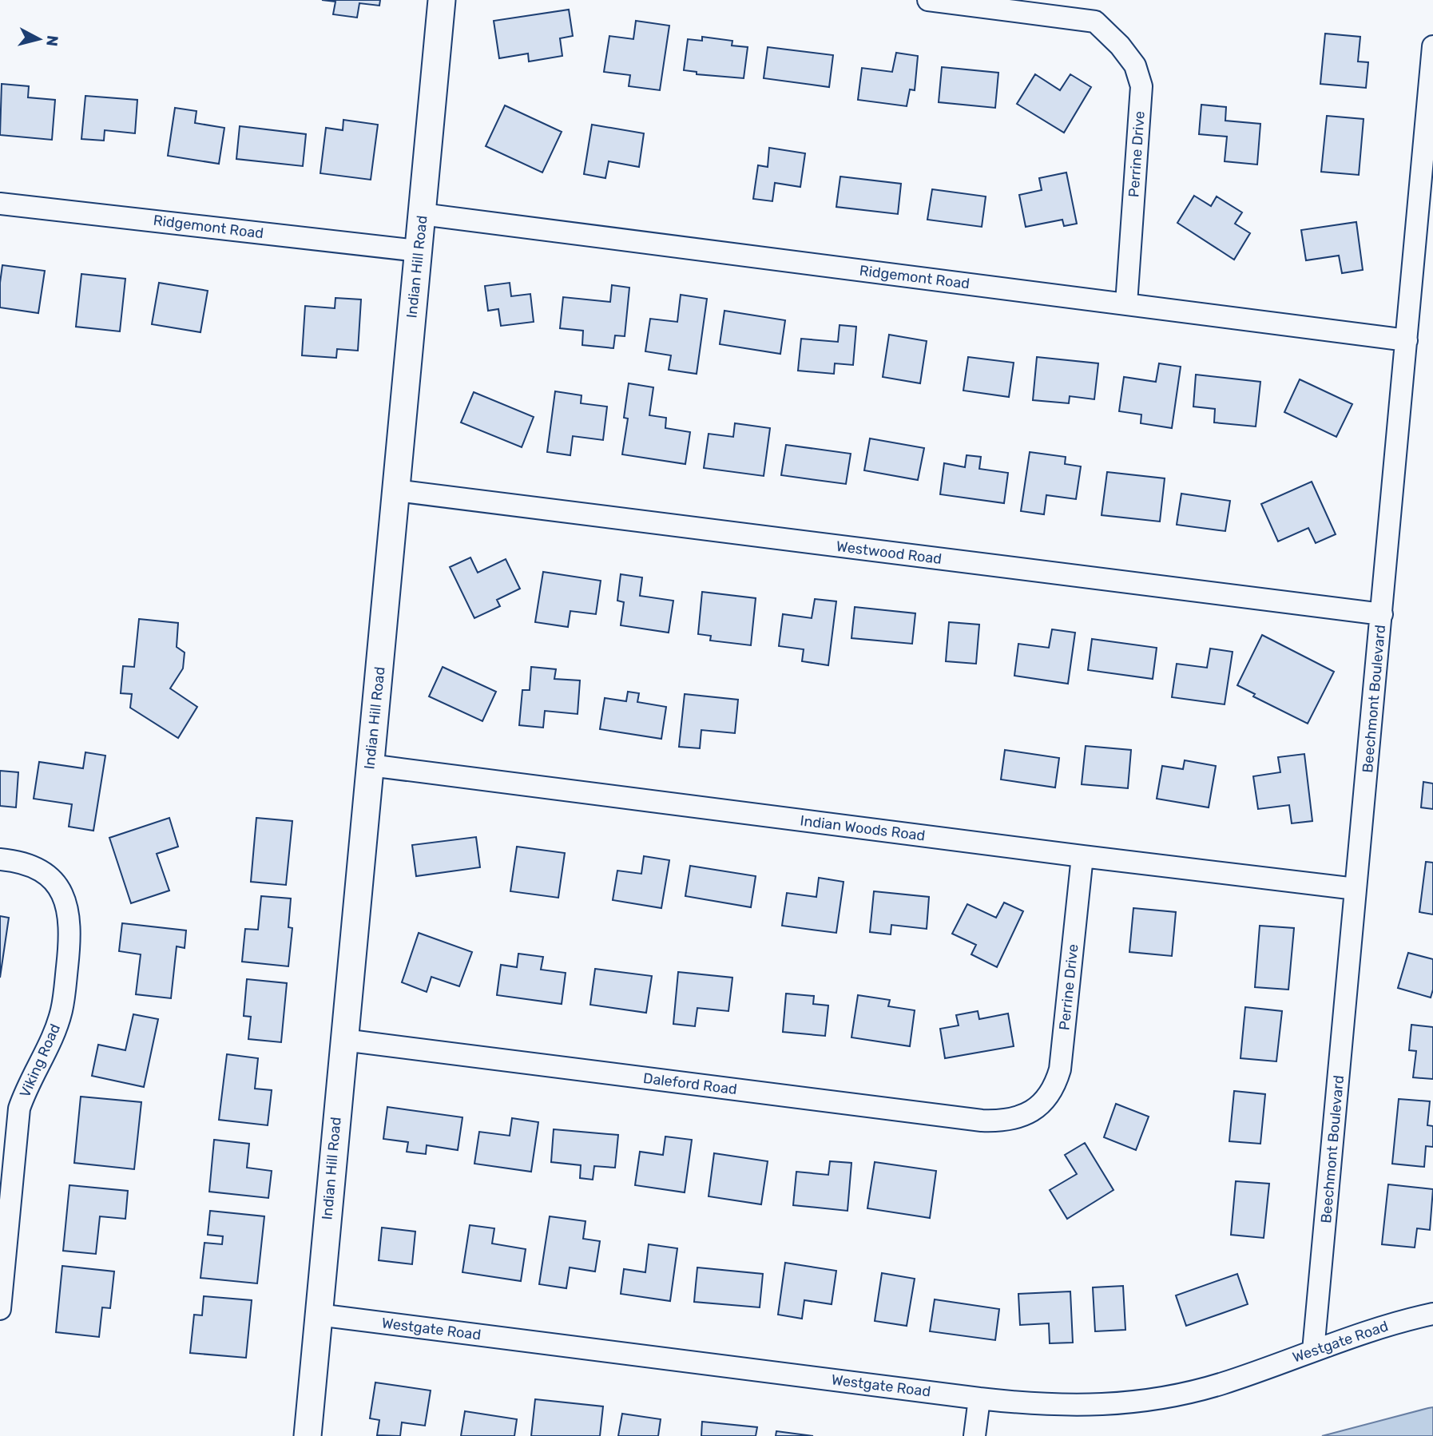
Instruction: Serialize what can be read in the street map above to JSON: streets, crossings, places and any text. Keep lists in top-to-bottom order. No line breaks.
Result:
{"streets":{"street":["Perrine Drive","Ridgemont Road","Indian Hill Road","Westwood Road","Beechmont Boulevard","Indian Woods Road","Viking Road","Daleford Road","Westgate Road"]},"crossings":[["Perrine Drive","Ridgemont Road"],["Perrine Drive","Indian Woods Road"],["Perrine Drive","Daleford Road"],["Ridgemont Road","Indian Hill Road"],["Ridgemont Road","Beechmont Boulevard"],["Indian Hill Road","Westwood Road"],["Indian Hill Road","Indian Woods Road"],["Indian Hill Road","Daleford Road"],["Indian Hill Road","Westgate Road"],["Westwood Road","Beechmont Boulevard"],["Beechmont Boulevard","Indian Woods Road"],["Beechmont Boulevard","Westgate Road"]],"north":"right"}
